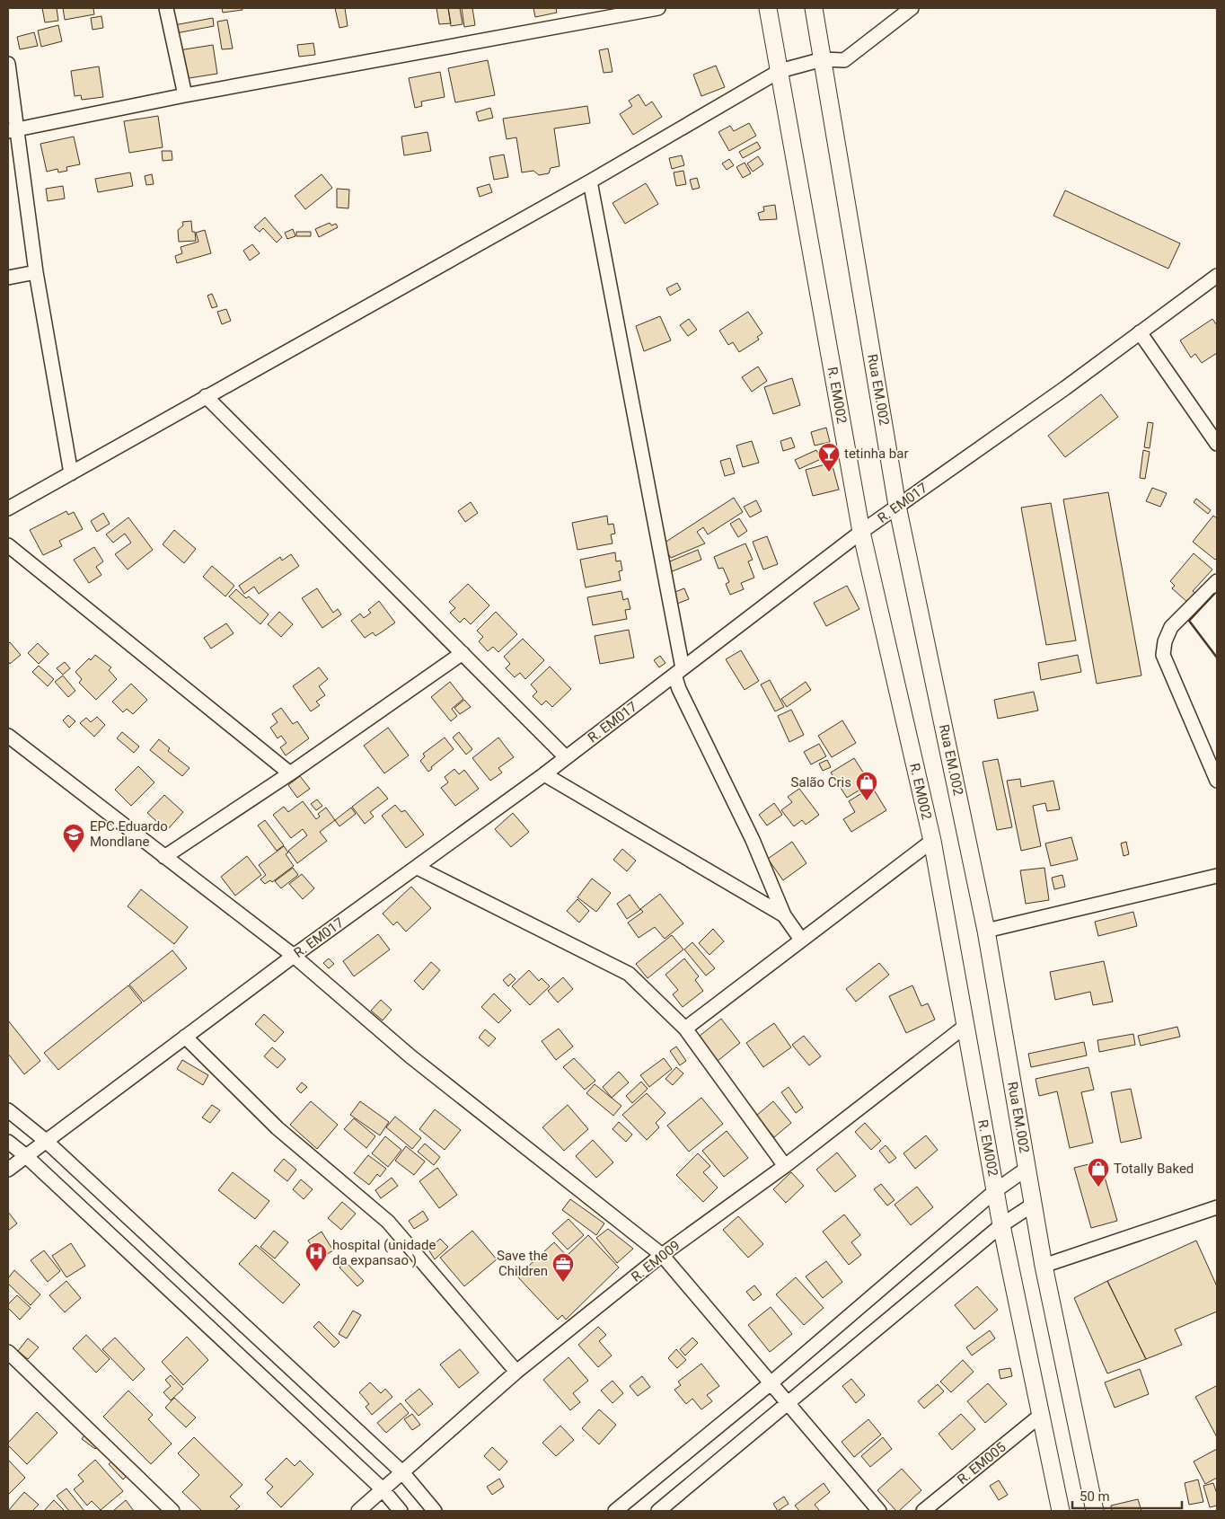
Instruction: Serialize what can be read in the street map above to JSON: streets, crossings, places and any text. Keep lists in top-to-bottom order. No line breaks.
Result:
{"streets":{"street":["Rua EM.002","R. EM002","R. EM017","R. EM009","R. EM005"]},"crossings":[["Rua EM.002","R. EM017"],["R. EM002","R. EM017"],["R. EM002","R. EM009"],["R. EM002","R. EM005"]],"places":{"bar":["tetinha bar"],"shop":["Salão Cris","Totally Baked"],"school or university":["EPC Eduardo Mondlane"],"hospital":["hospital (unidade da expansao )"],"office":["Save the Children"]},"scale_bar":"50 m"}
